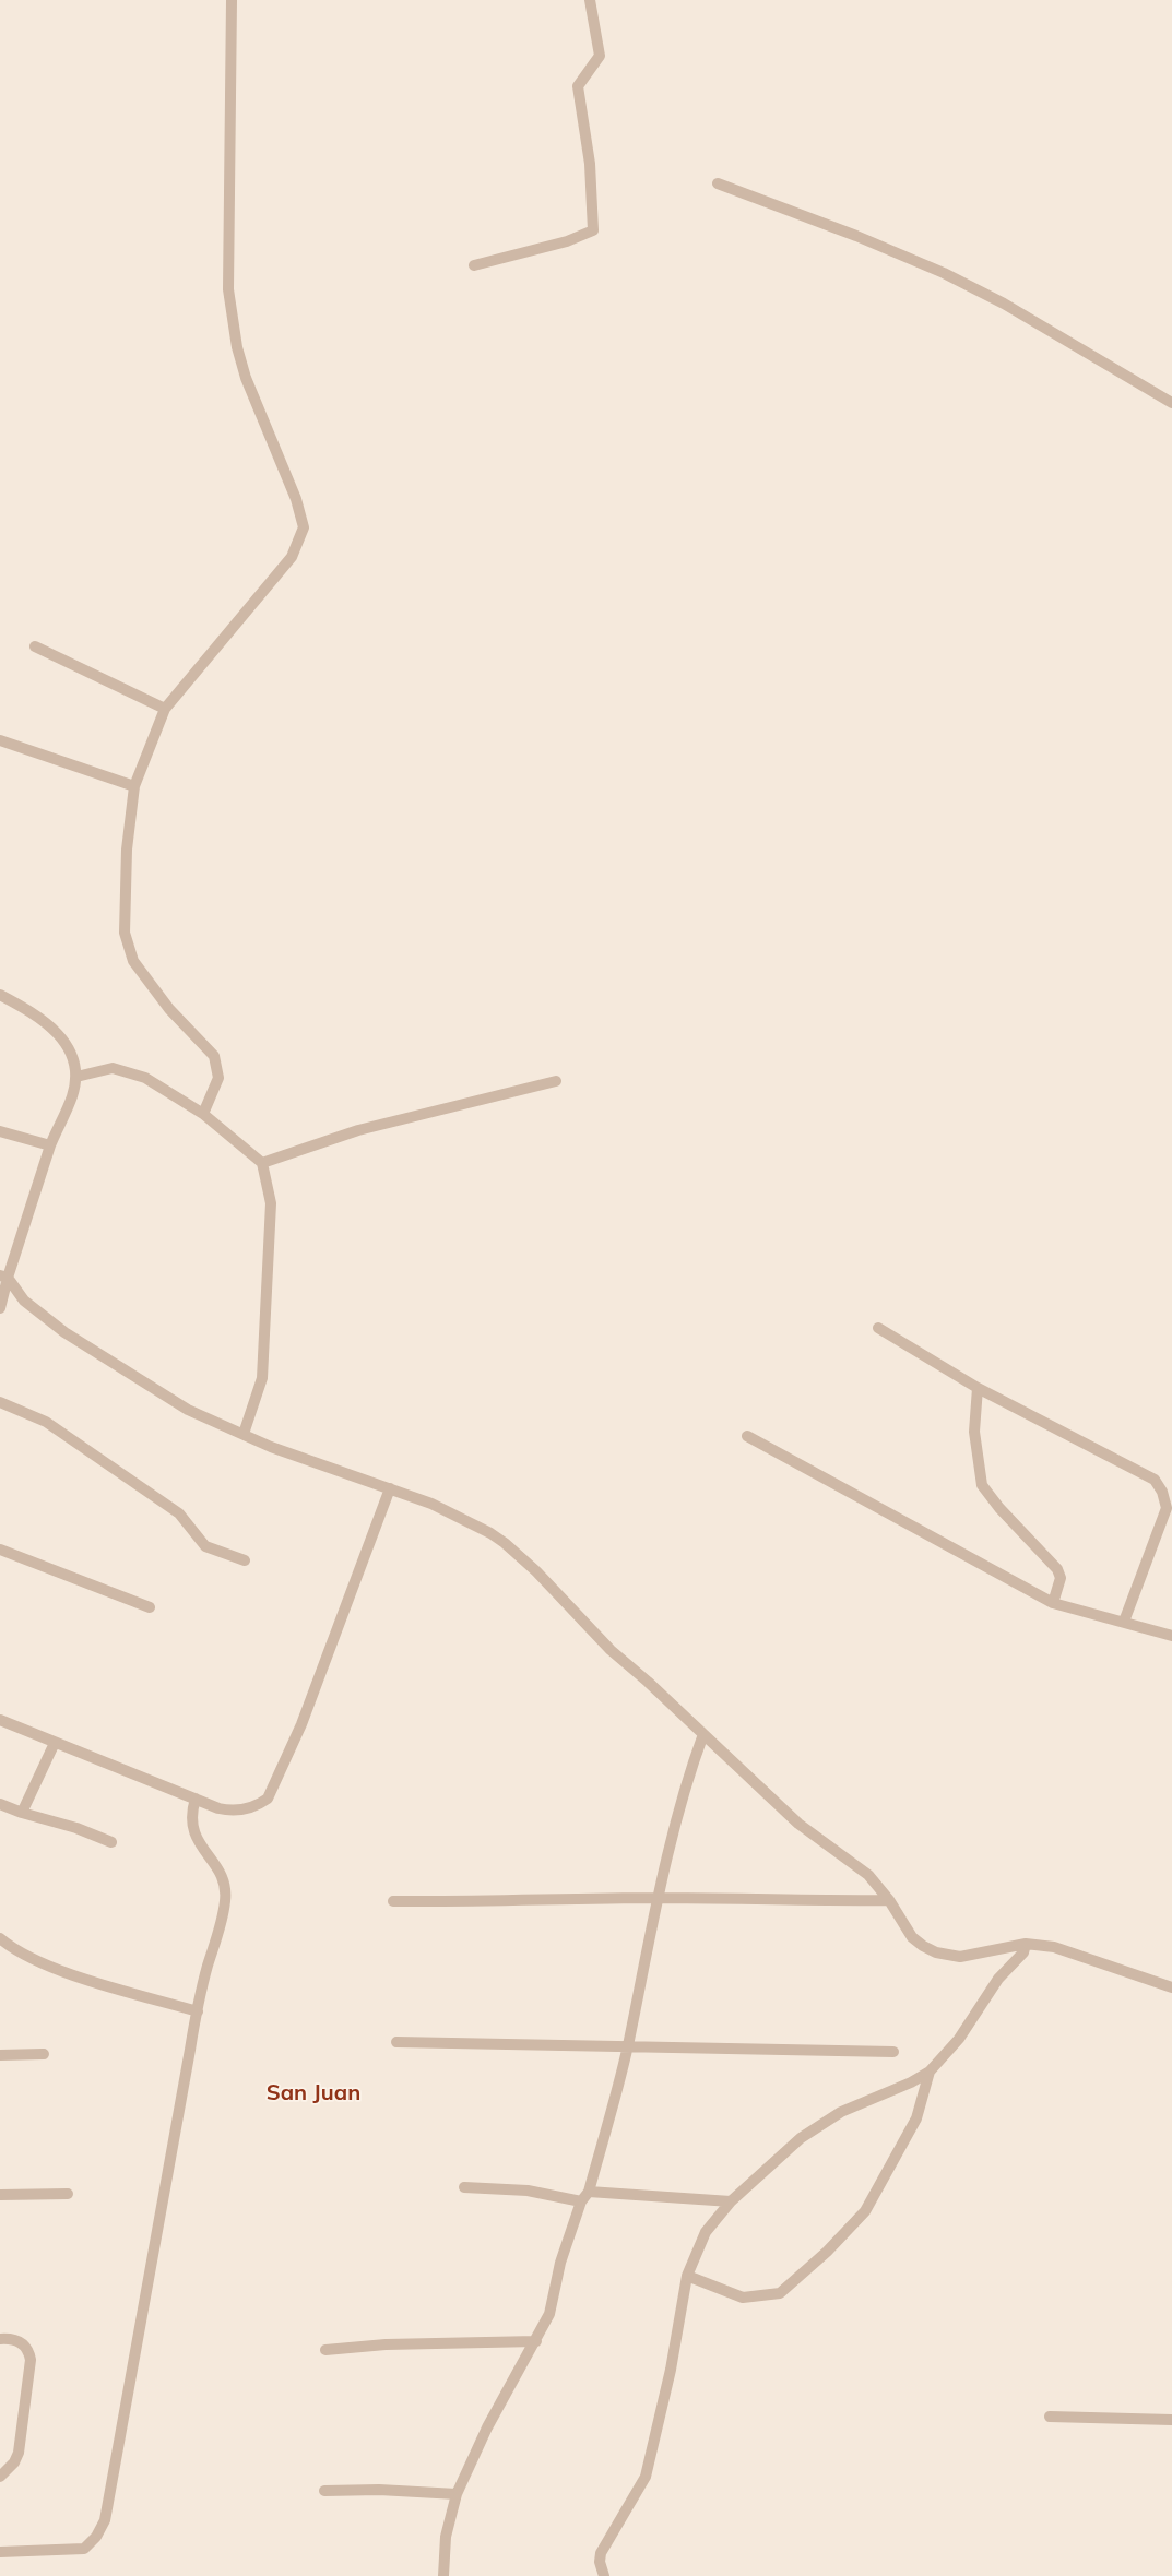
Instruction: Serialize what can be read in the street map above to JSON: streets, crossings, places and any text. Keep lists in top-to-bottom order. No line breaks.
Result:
{"districts":["San Juan"]}
